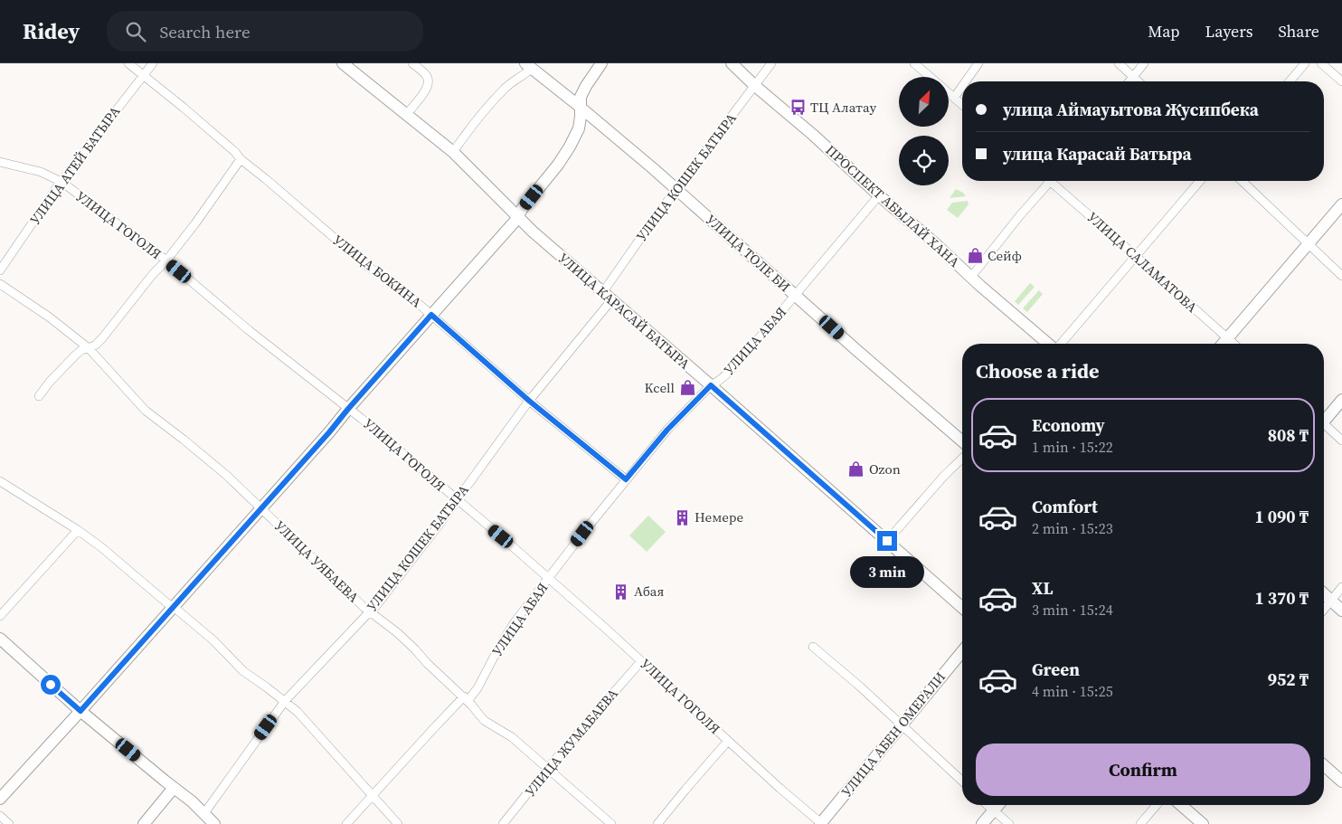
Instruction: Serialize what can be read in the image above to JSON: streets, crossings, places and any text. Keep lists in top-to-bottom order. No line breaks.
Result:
{"streets":{"street":["УЛИЦА АТЕЙ БАТЫРА","УЛИЦА КОШЕК БАТЫРА","ПРОСПЕКТ АБЫЛАЙ ХАНА","УЛИЦА ГОГОЛЯ","УЛИЦА ТОЛЕ БИ","УЛИЦА САЛАМАТОВА","УЛИЦА БОКИНА","УЛИЦА КАРАСАЙ БАТЫРА","УЛИЦА АБАЯ","УЛИЦА УЯБАЕВА","УЛИЦА АБЕН ОМЕРАЛИ","УЛИЦА ЖУМАБАЕВА"]},"crossings":[["УЛИЦА АТЕЙ БАТЫРА","УЛИЦА ГОГОЛЯ"],["УЛИЦА АТЕЙ БАТЫРА","УЛИЦА БОКИНА"],["УЛИЦА КОШЕК БАТЫРА","ПРОСПЕКТ АБЫЛАЙ ХАНА"],["УЛИЦА КОШЕК БАТЫРА","УЛИЦА ГОГОЛЯ"],["УЛИЦА КОШЕК БАТЫРА","УЛИЦА ТОЛЕ БИ"],["УЛИЦА КОШЕК БАТЫРА","УЛИЦА БОКИНА"],["УЛИЦА КОШЕК БАТЫРА","УЛИЦА КАРАСАЙ БАТЫРА"],["УЛИЦА КОШЕК БАТЫРА","УЛИЦА УЯБАЕВА"],["ПРОСПЕКТ АБЫЛАЙ ХАНА","УЛИЦА АБАЯ"],["УЛИЦА ГОГОЛЯ","УЛИЦА АБАЯ"],["УЛИЦА ГОГОЛЯ","УЛИЦА АБЕН ОМЕРАЛИ"],["УЛИЦА ГОГОЛЯ","УЛИЦА ЖУМАБАЕВА"],["УЛИЦА ТОЛЕ БИ","УЛИЦА АБАЯ"],["УЛИЦА БОКИНА","УЛИЦА АБАЯ"],["УЛИЦА КАРАСАЙ БАТЫРА","УЛИЦА АБАЯ"],["УЛИЦА АБАЯ","УЛИЦА УЯБАЕВА"],["УЛИЦА УЯБАЕВА","УЛИЦА ЖУМАБАЕВА"]],"places":{"bus stop":["ТЦ Алатау"],"shop":["Сейф","Kcell","Ozon"],"building":["Немере","Абая"]},"north":"top right","page":{"header":"Ridey","search":"Search here","nav":["Map","Layers","Share"],"banner":["улица Аймауытова Жусипбека","улица Карасай Батыра"],"heading":"Choose a ride","list":[{"name":"Economy","note":"1 min · 15:22","value":"808 ₸"},{"name":"Comfort","note":"2 min · 15:23","value":"1 090 ₸"},{"name":"XL","note":"3 min · 15:24","value":"1 370 ₸"},{"name":"Green","note":"4 min · 15:25","value":"952 ₸"}],"bubble":"3 min","buttons":"Confirm"}}
